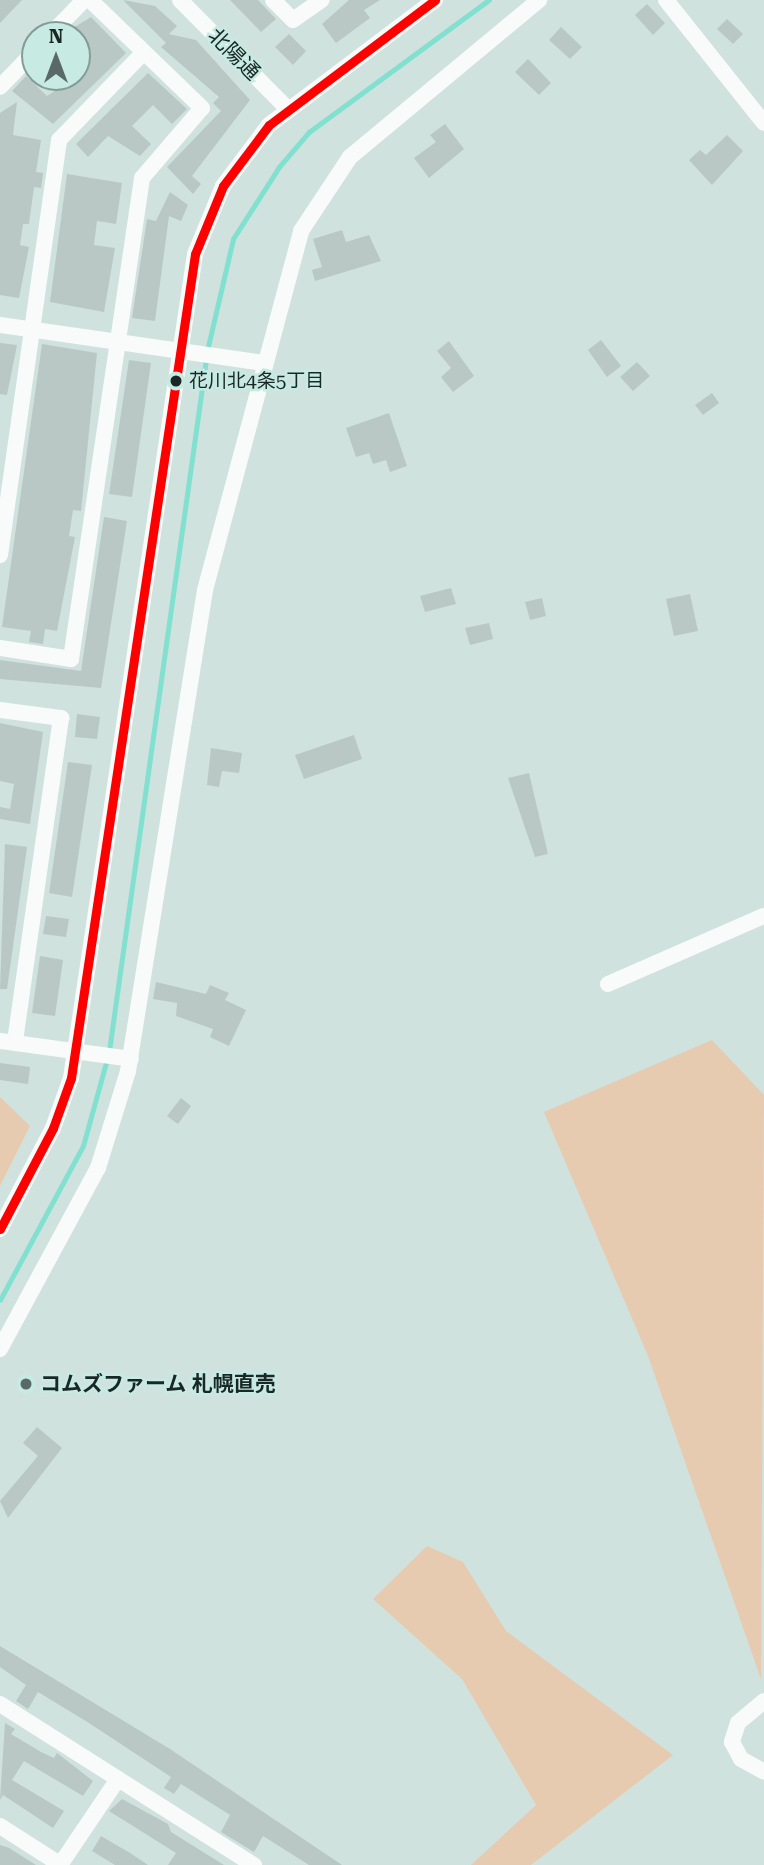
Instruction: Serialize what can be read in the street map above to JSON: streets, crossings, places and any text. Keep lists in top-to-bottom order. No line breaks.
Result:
{"streets":{"street":["北陽通"]},"places":["花川北4条5丁目","コムズファーム 札幌直売"],"north":"top"}
